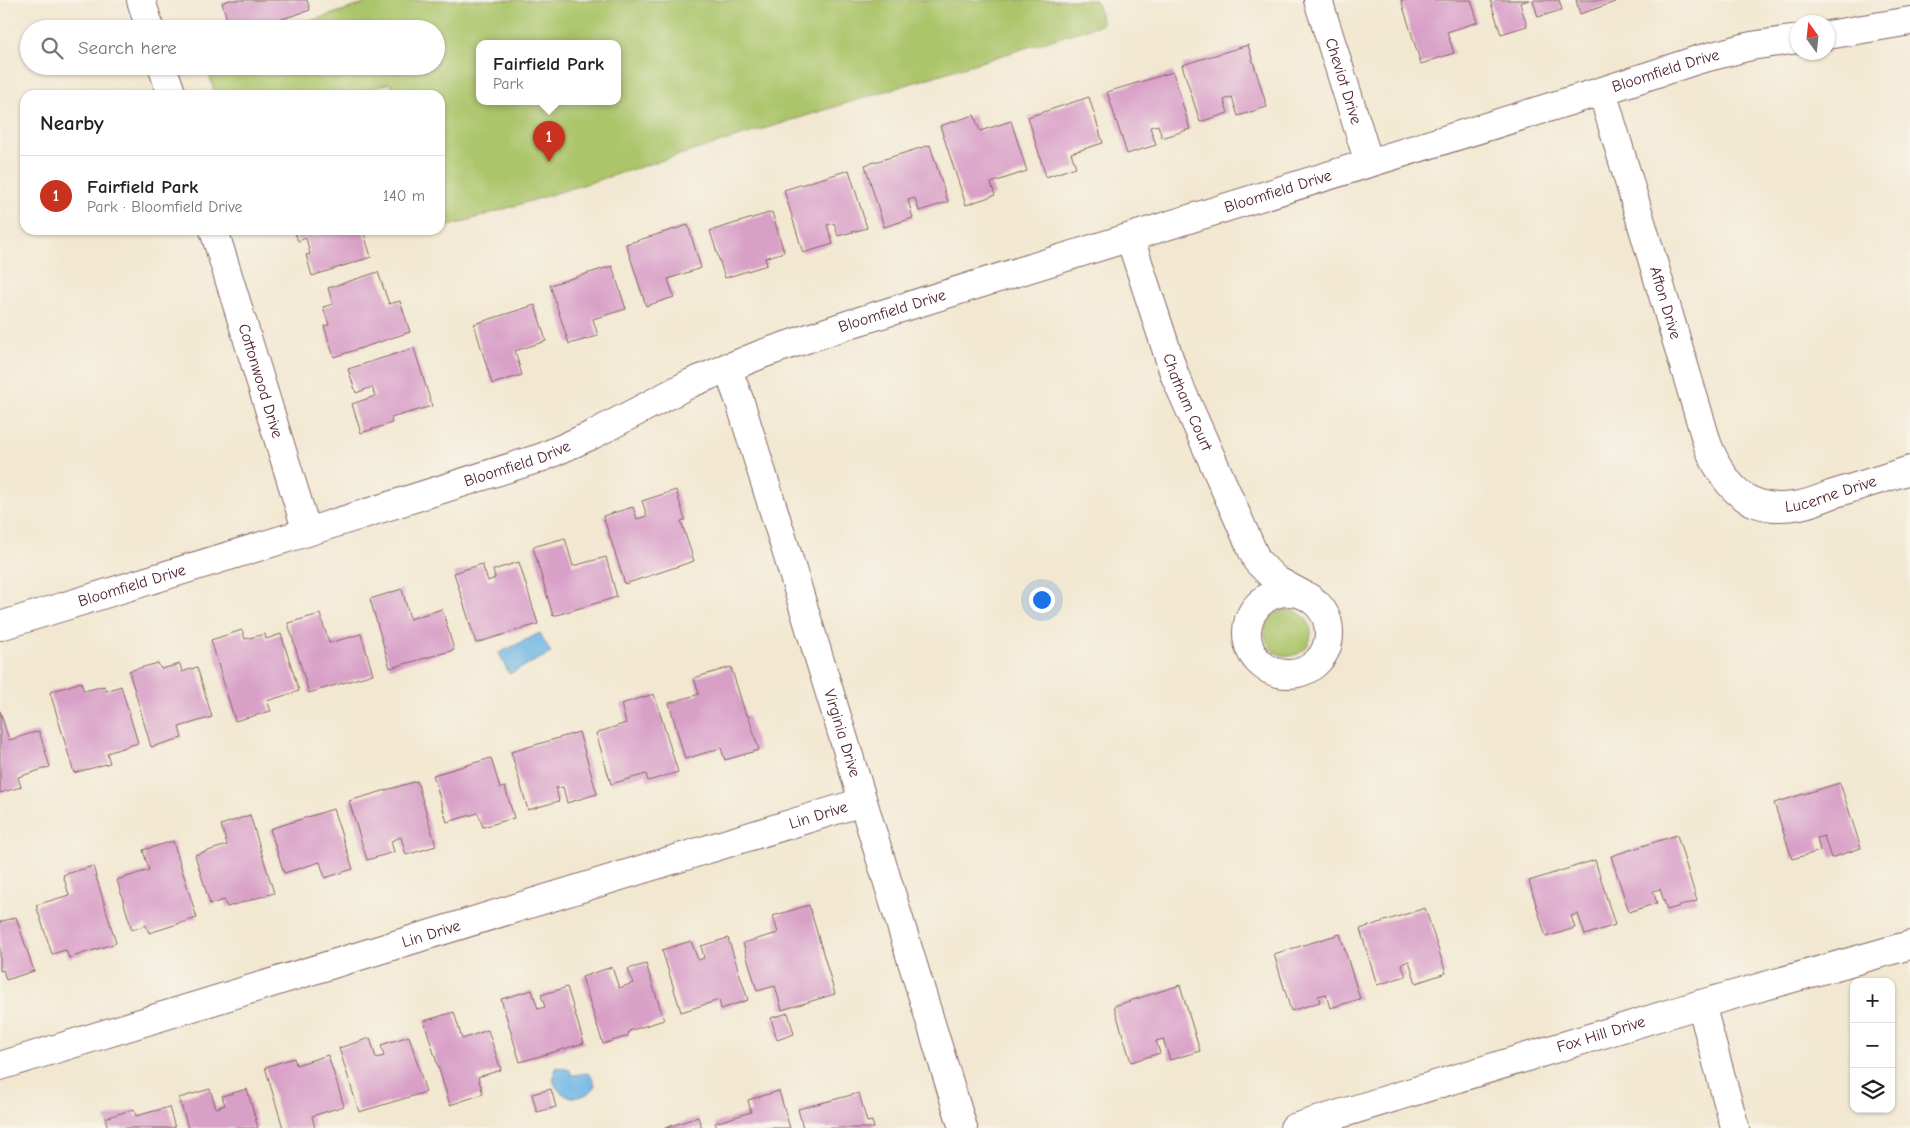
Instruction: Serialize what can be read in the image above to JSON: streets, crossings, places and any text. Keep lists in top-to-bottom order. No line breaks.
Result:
{"streets":{"street":["Bloomfield Drive","Cheviot Drive","Afton Drive","Cottonwood Drive","Chatham Court","Lucerne Drive","Virginia Drive","Lin Drive","Fox Hill Drive"]},"crossings":[["Bloomfield Drive","Cheviot Drive"],["Bloomfield Drive","Afton Drive"],["Bloomfield Drive","Cottonwood Drive"],["Bloomfield Drive","Chatham Court"],["Bloomfield Drive","Virginia Drive"],["Afton Drive","Lucerne Drive"],["Virginia Drive","Lin Drive"]],"north":"top","page":{"search":"Search here","popup":["Fairfield Park","Park"],"heading":"Nearby","pins":"1","list":[{"mark":"1","name":"Fairfield Park","note":"Park · Bloomfield Drive","value":"140 m"}],"map_buttons":["+","−"]}}
